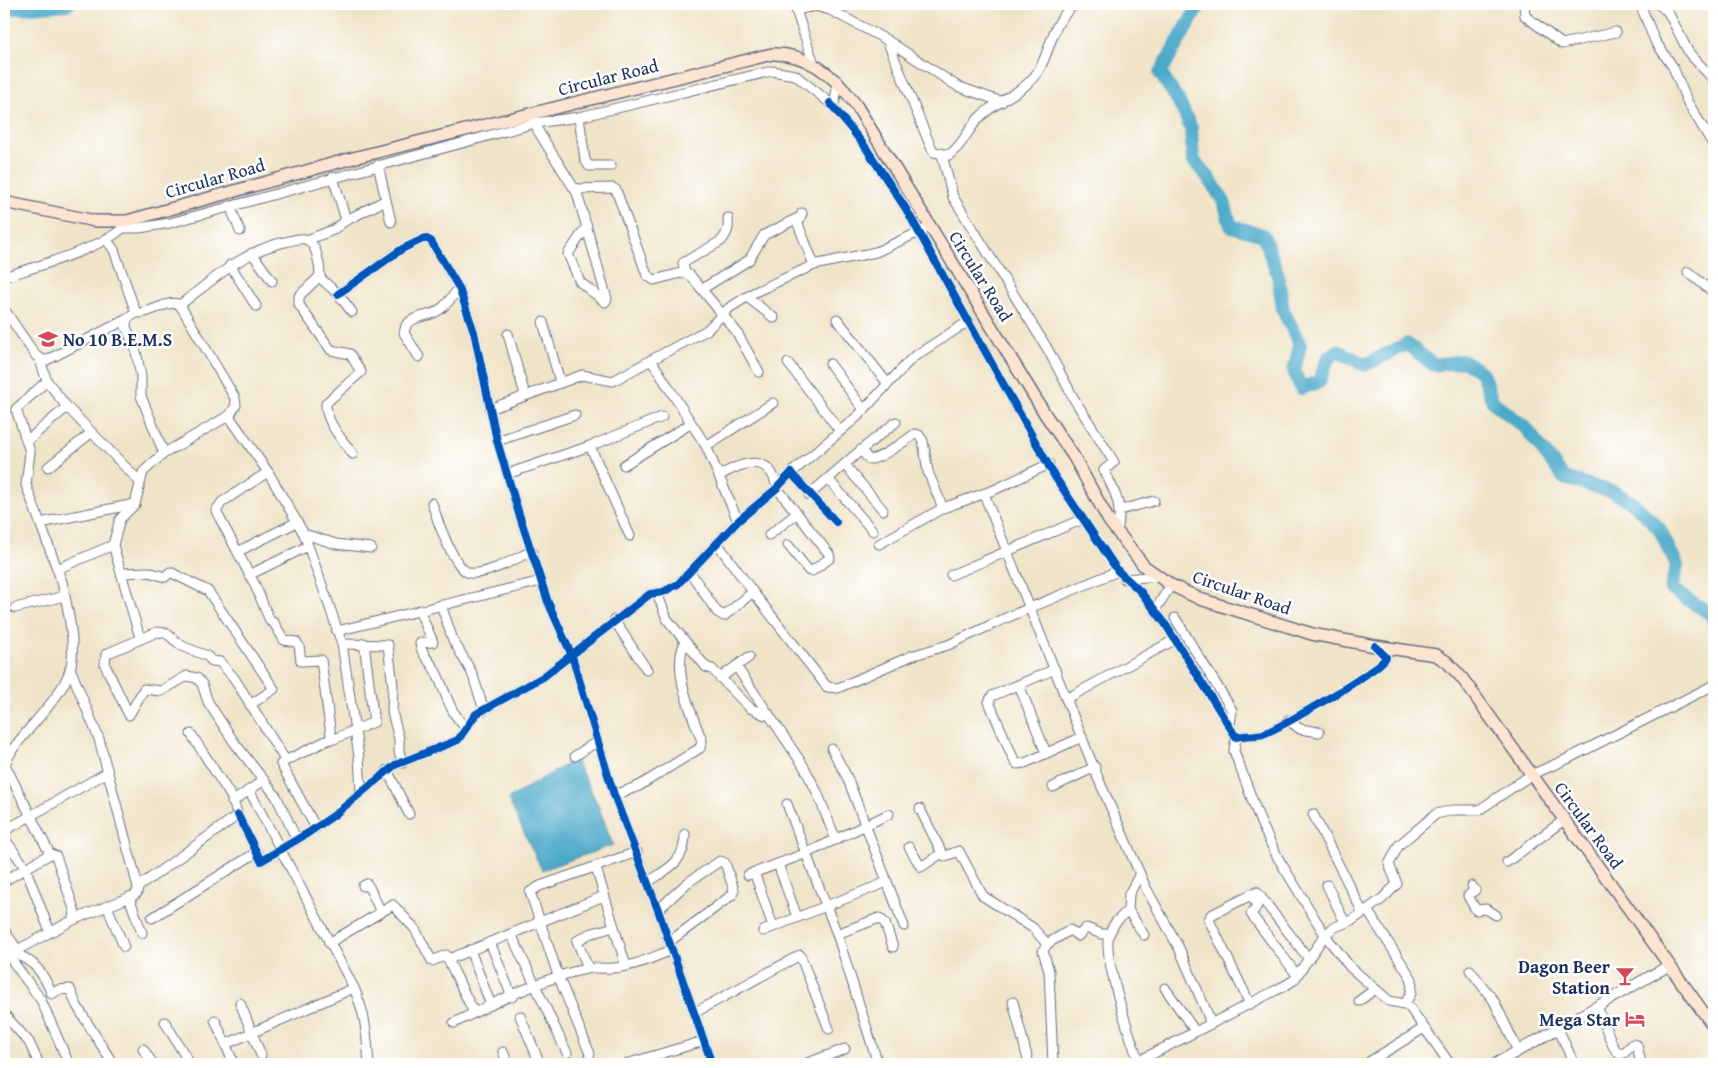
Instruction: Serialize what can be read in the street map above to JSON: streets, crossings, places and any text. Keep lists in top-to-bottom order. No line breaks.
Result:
{"streets":{"main road":["Circular Road"]},"places":{"school or university":["No 10 B.E.M.S"],"bar":["Dagon Beer Station"],"hotel":["Mega Star"]}}
